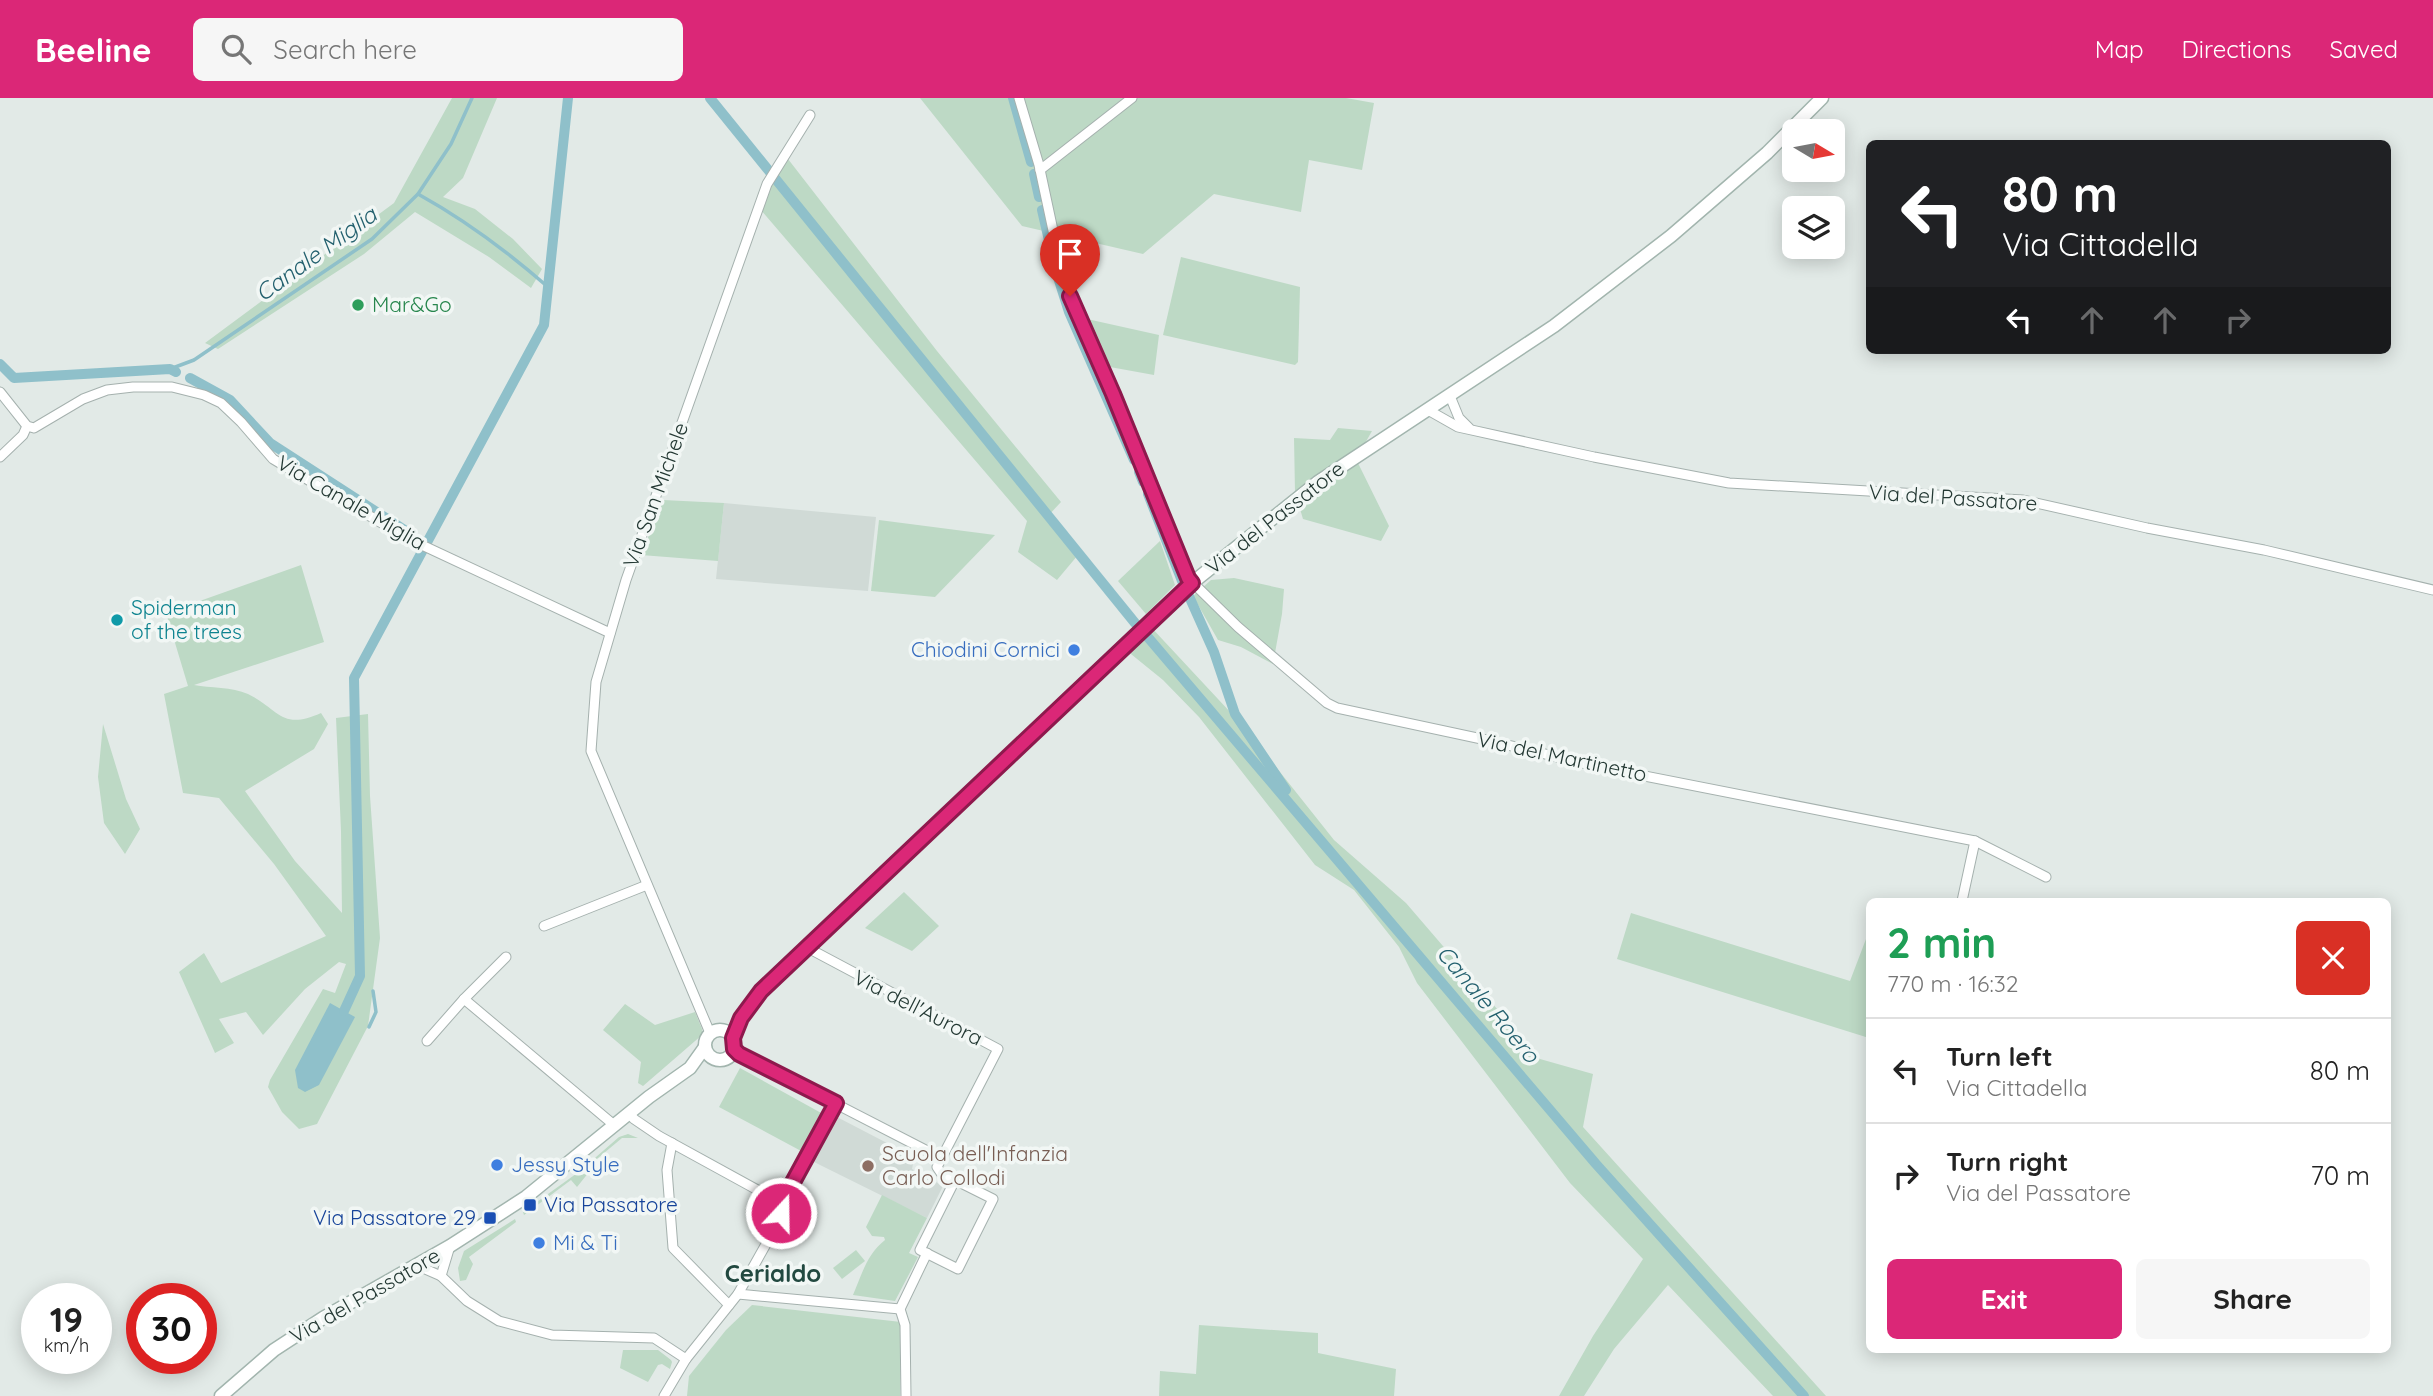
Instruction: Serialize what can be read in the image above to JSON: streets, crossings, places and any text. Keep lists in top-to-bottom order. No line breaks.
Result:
{"streets":{"street":["Via San Michele","Via del Passatore","Via Canale Miglia","Via del Martinetto","Via dell'Aurora"]},"crossings":[["Via San Michele","Via del Passatore"],["Via San Michele","Via Canale Miglia"],["Via del Passatore","Via del Martinetto"],["Via del Passatore","Via dell'Aurora"]],"districts":["Cerialdo"],"water":["Canale Miglia","Canale Roero"],"places":{"other":["Mar&Go","Spiderman of the trees","Chiodini Cornici","Jessy Style","Scuola dell'Infanzia Carlo Collodi","Mi & Ti"],"transit":["Via Passatore","Via Passatore 29"]},"north":"right","page":{"header":"Beeline","search":"Search here","nav":["Map","Directions","Saved"],"turn":["80 m","Via Cittadella"],"heading":["2 min","770 m · 16:32"],"list":[{"name":"Turn left","note":"Via Cittadella","value":"80 m"},{"name":"Turn right","note":"Via del Passatore","value":"70 m"}],"buttons":["Exit","Share"],"speed":"19 km/h","limit":"30"}}
